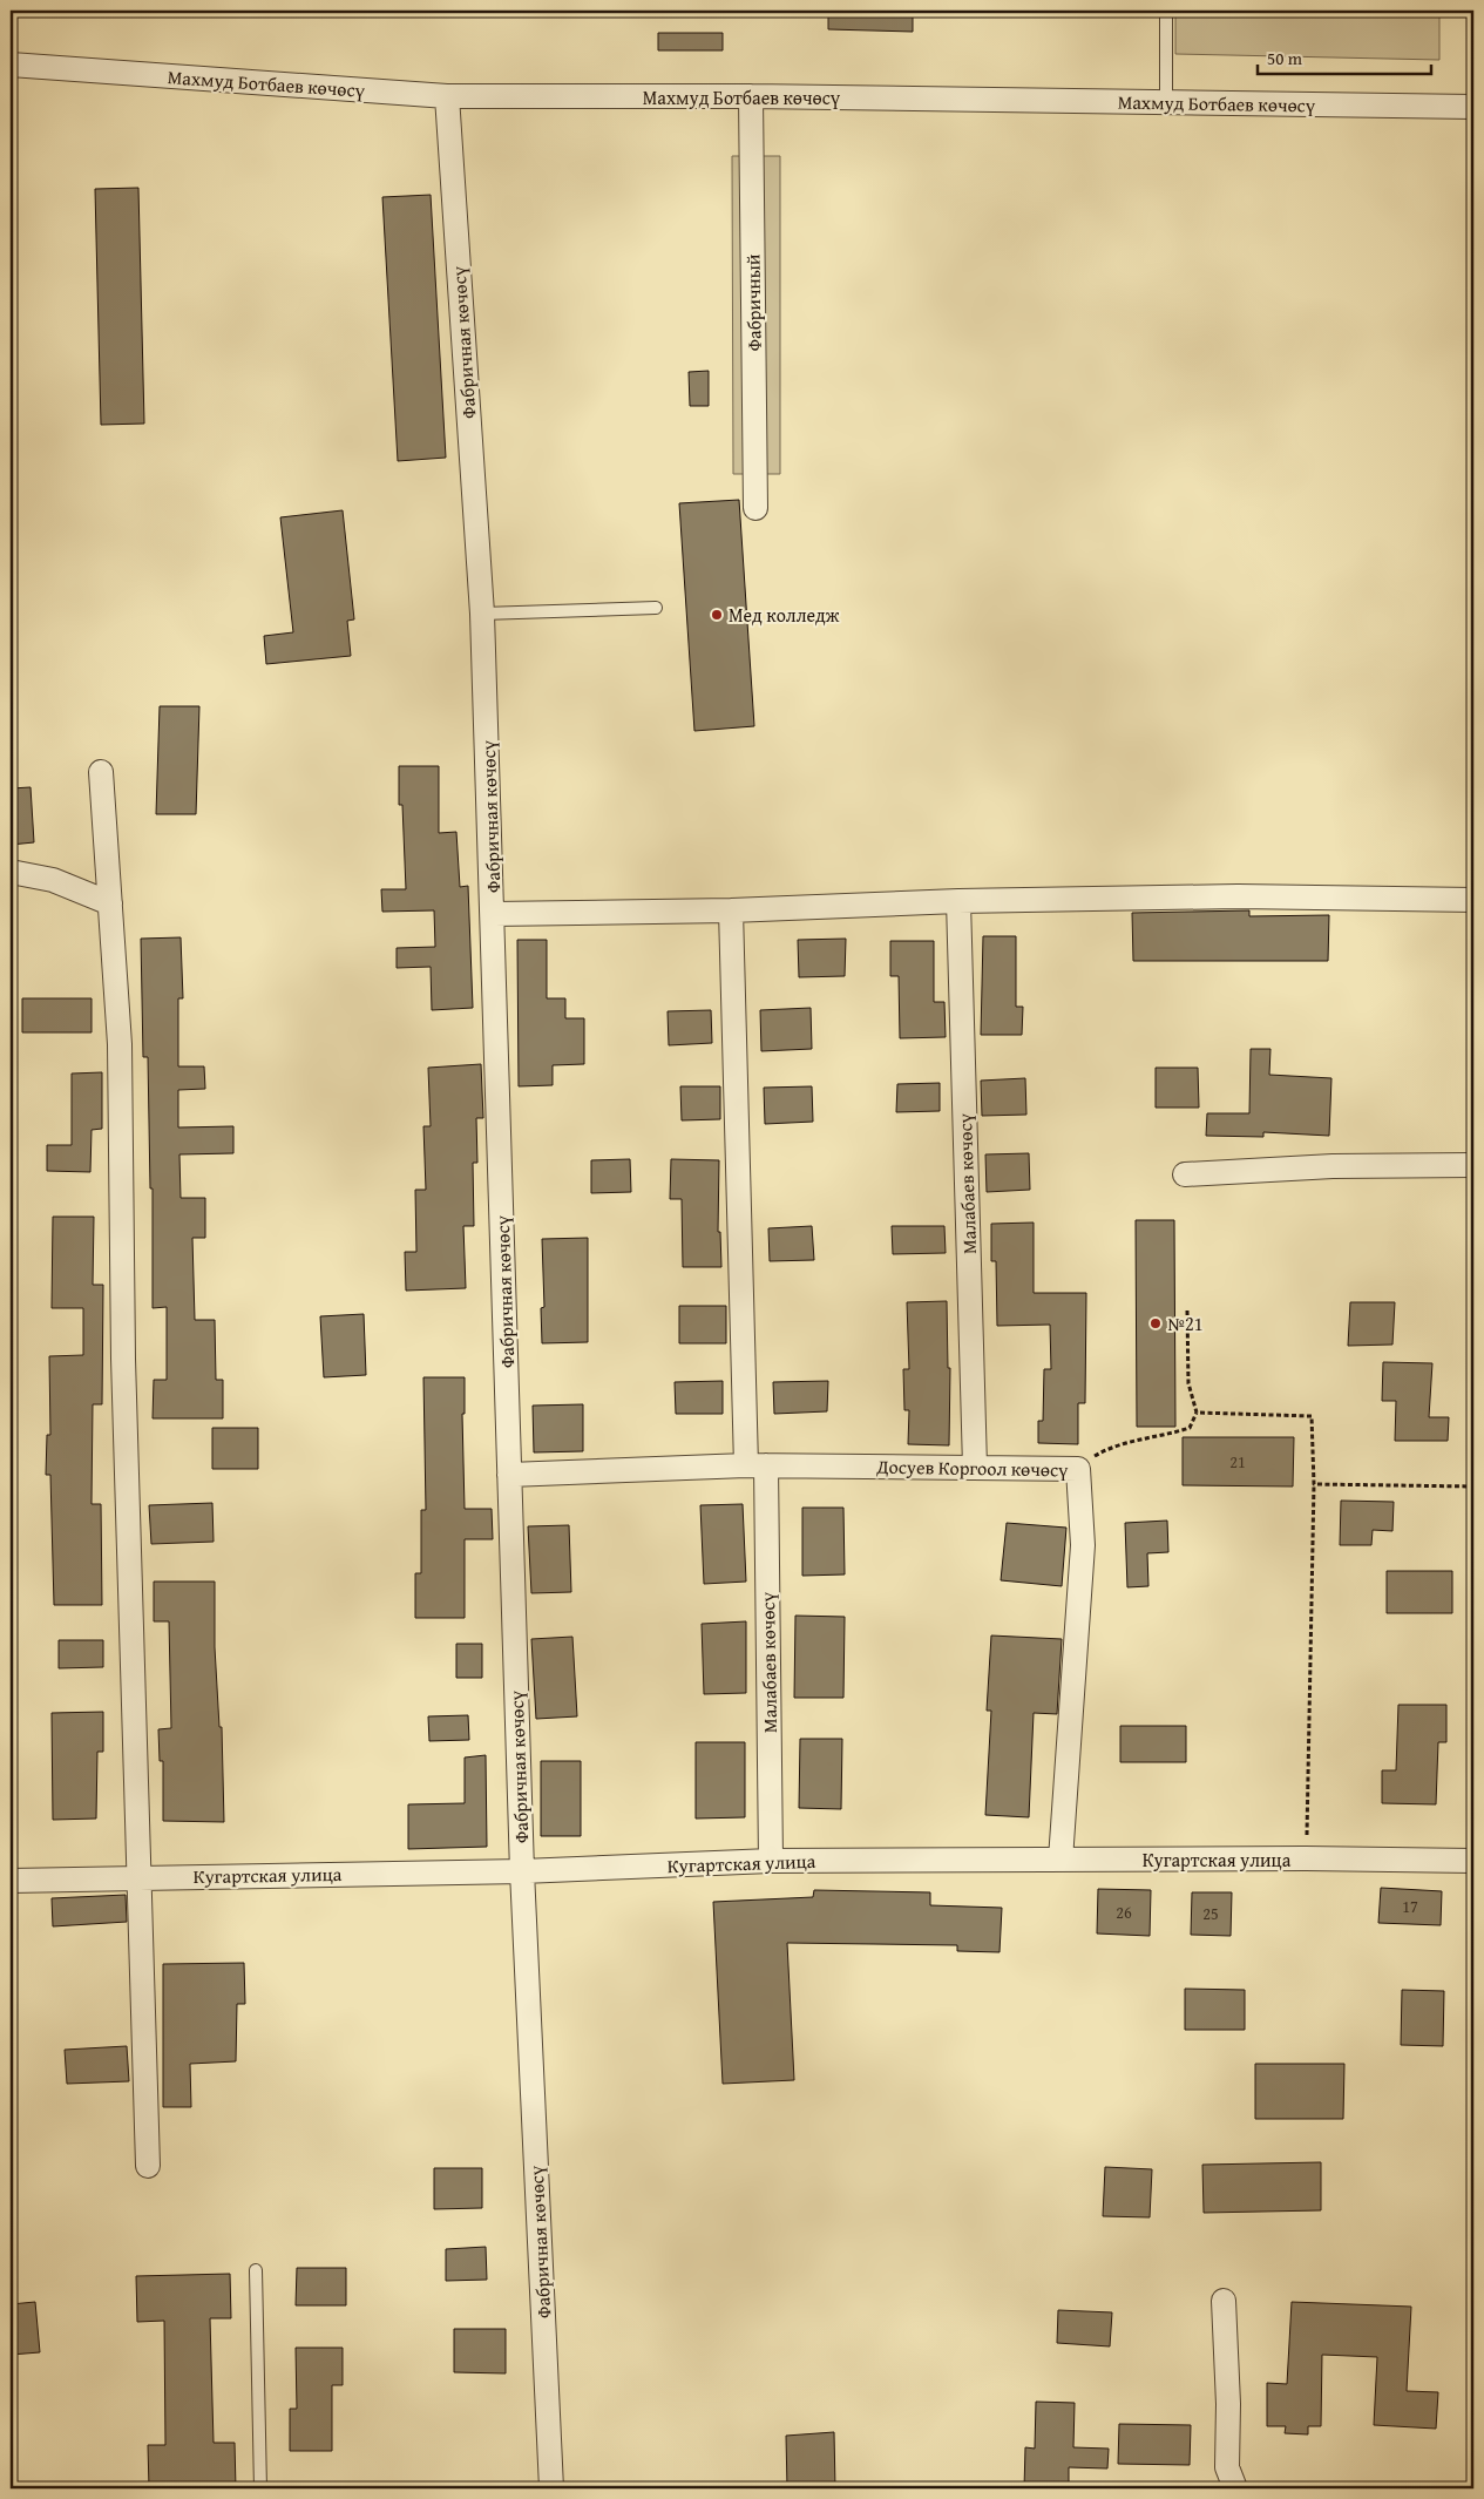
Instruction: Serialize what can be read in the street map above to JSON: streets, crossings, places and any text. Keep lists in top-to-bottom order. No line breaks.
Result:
{"streets":{"street":["Махмуд Ботбаев көчөсү","Фабричный","Фабричная көчөсү","Малабаев көчөсү","Досуев Коргоол көчөсү","Кугартская улица"]},"crossings":[["Махмуд Ботбаев көчөсү","Фабричный"],["Махмуд Ботбаев көчөсү","Фабричная көчөсү"],["Фабричная көчөсү","Досуев Коргоол көчөсү"],["Фабричная көчөсү","Кугартская улица"],["Малабаев көчөсү","Досуев Коргоол көчөсү"],["Малабаев көчөсү","Кугартская улица"],["Досуев Коргоол көчөсү","Кугартская улица"]],"places":["Мед колледж","№21"],"house_numbers":["21","17","26","25"],"scale_bar":"50 m"}
